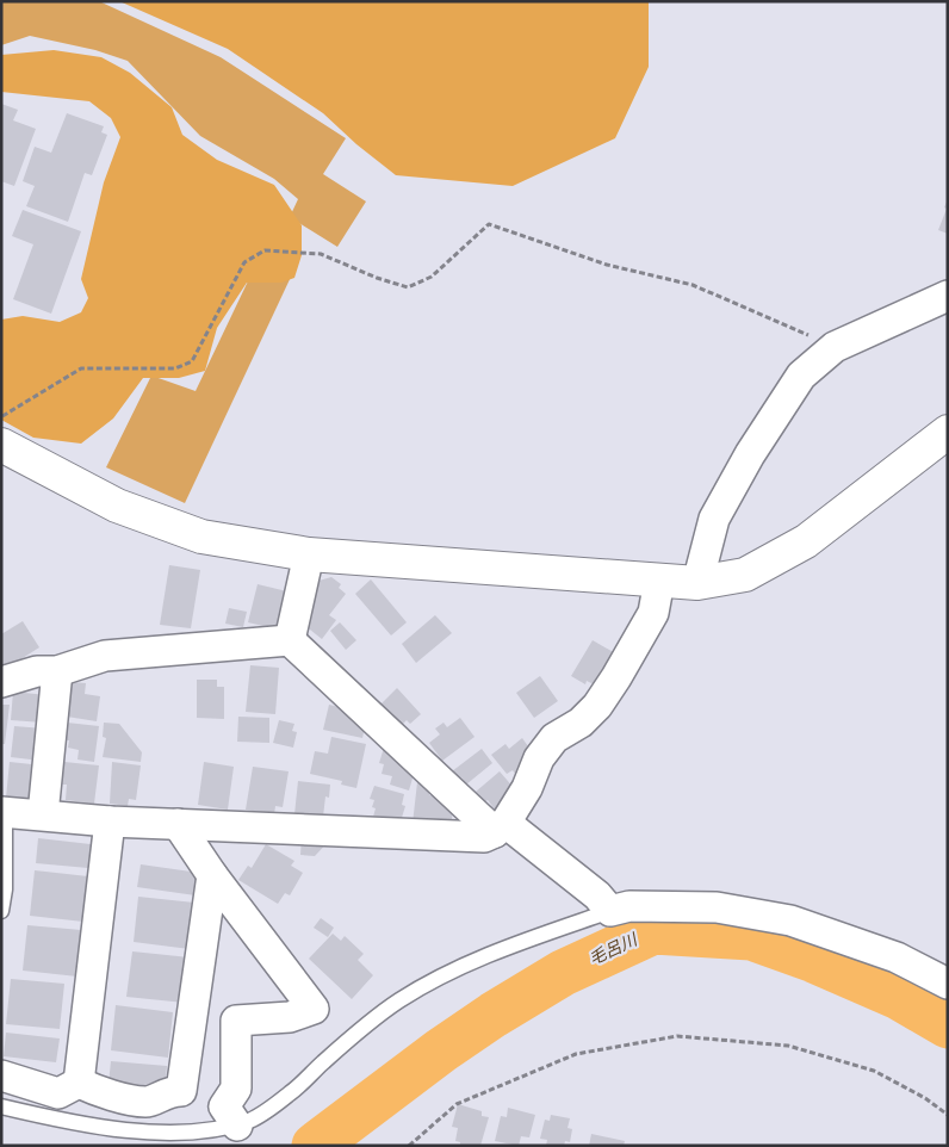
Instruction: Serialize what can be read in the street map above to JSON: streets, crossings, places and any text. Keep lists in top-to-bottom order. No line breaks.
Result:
{"water":["毛呂川"]}
